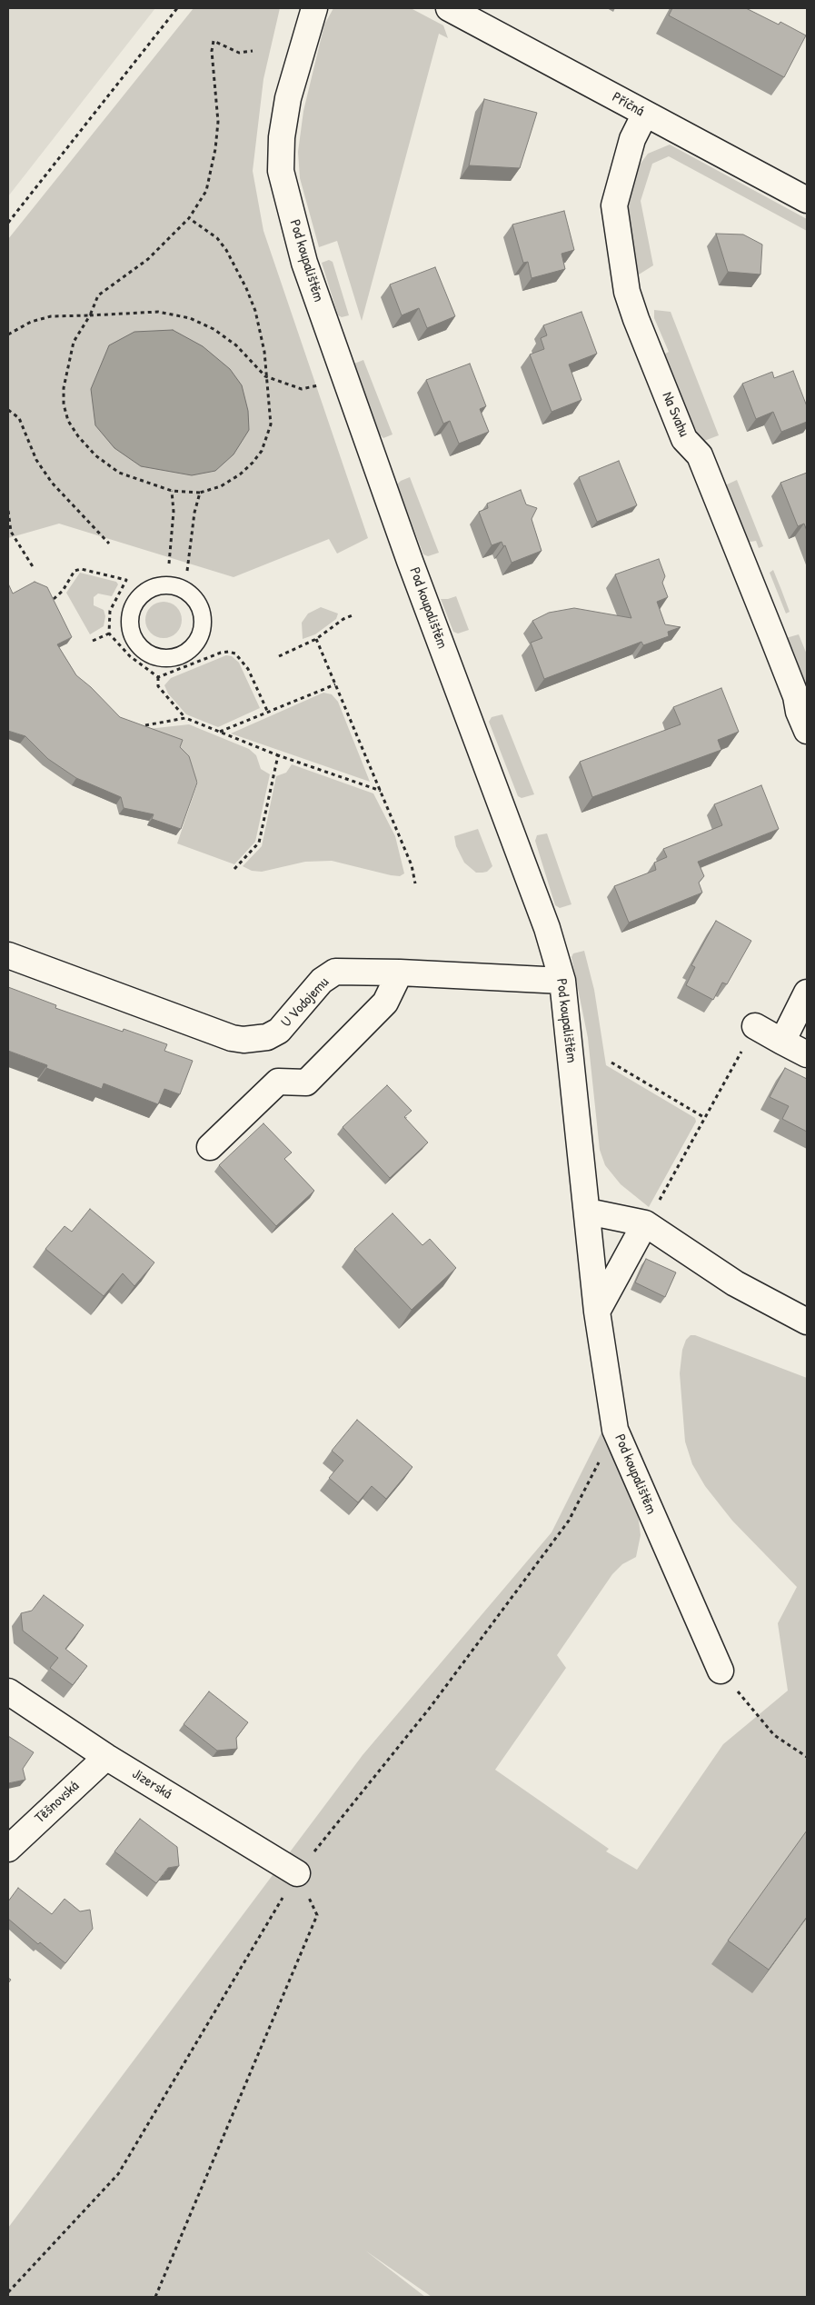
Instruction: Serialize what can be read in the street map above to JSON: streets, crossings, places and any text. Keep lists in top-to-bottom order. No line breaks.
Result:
{"streets":{"street":["Příčná","Pod koupalištěm","Na Svahu","U Vodojemu","Jizerská","Těšnovská"]},"crossings":[["Příčná","Na Svahu"],["Pod koupalištěm","U Vodojemu"],["Jizerská","Těšnovská"]]}
